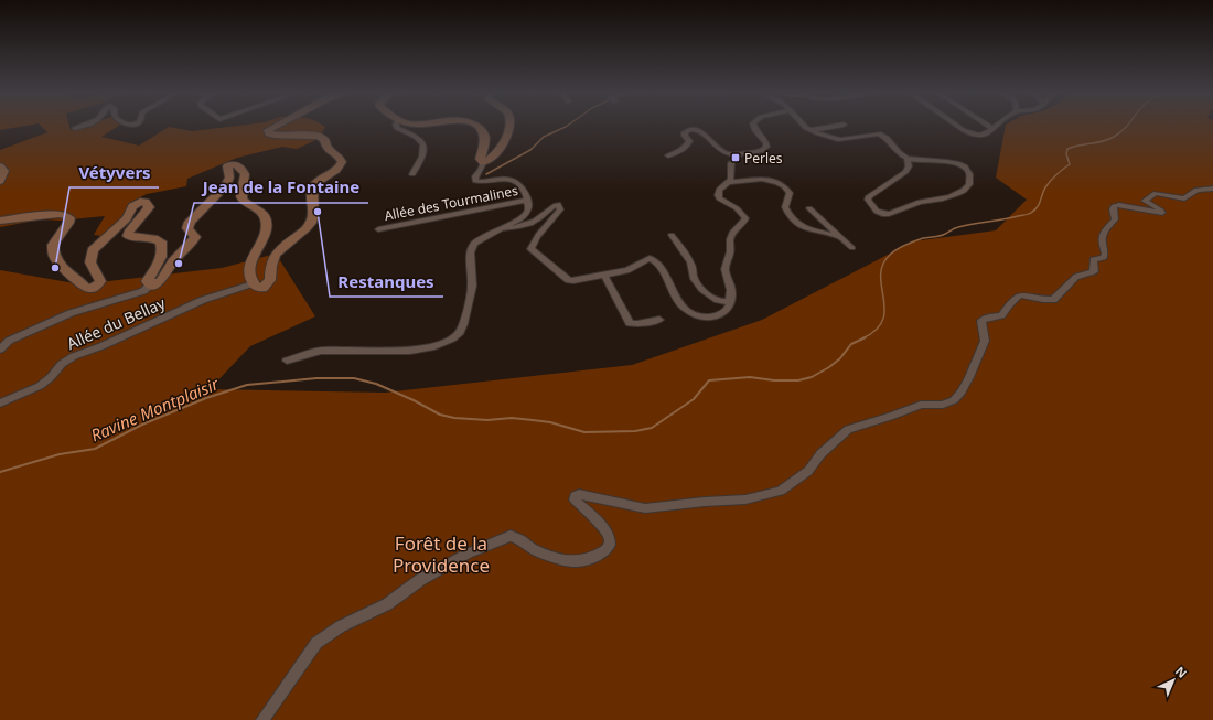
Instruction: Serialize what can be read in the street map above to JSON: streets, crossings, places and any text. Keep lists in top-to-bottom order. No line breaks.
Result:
{"streets":{"street":["Allée des Tourmalines","Allée du Bellay"]},"water":["Ravine Montplaisir"],"parks":["Forêt de la Providence"],"places":{"transit":["Perles"],"other":["Restanques","Jean de la Fontaine","Vétyvers"]},"north":"top right"}
